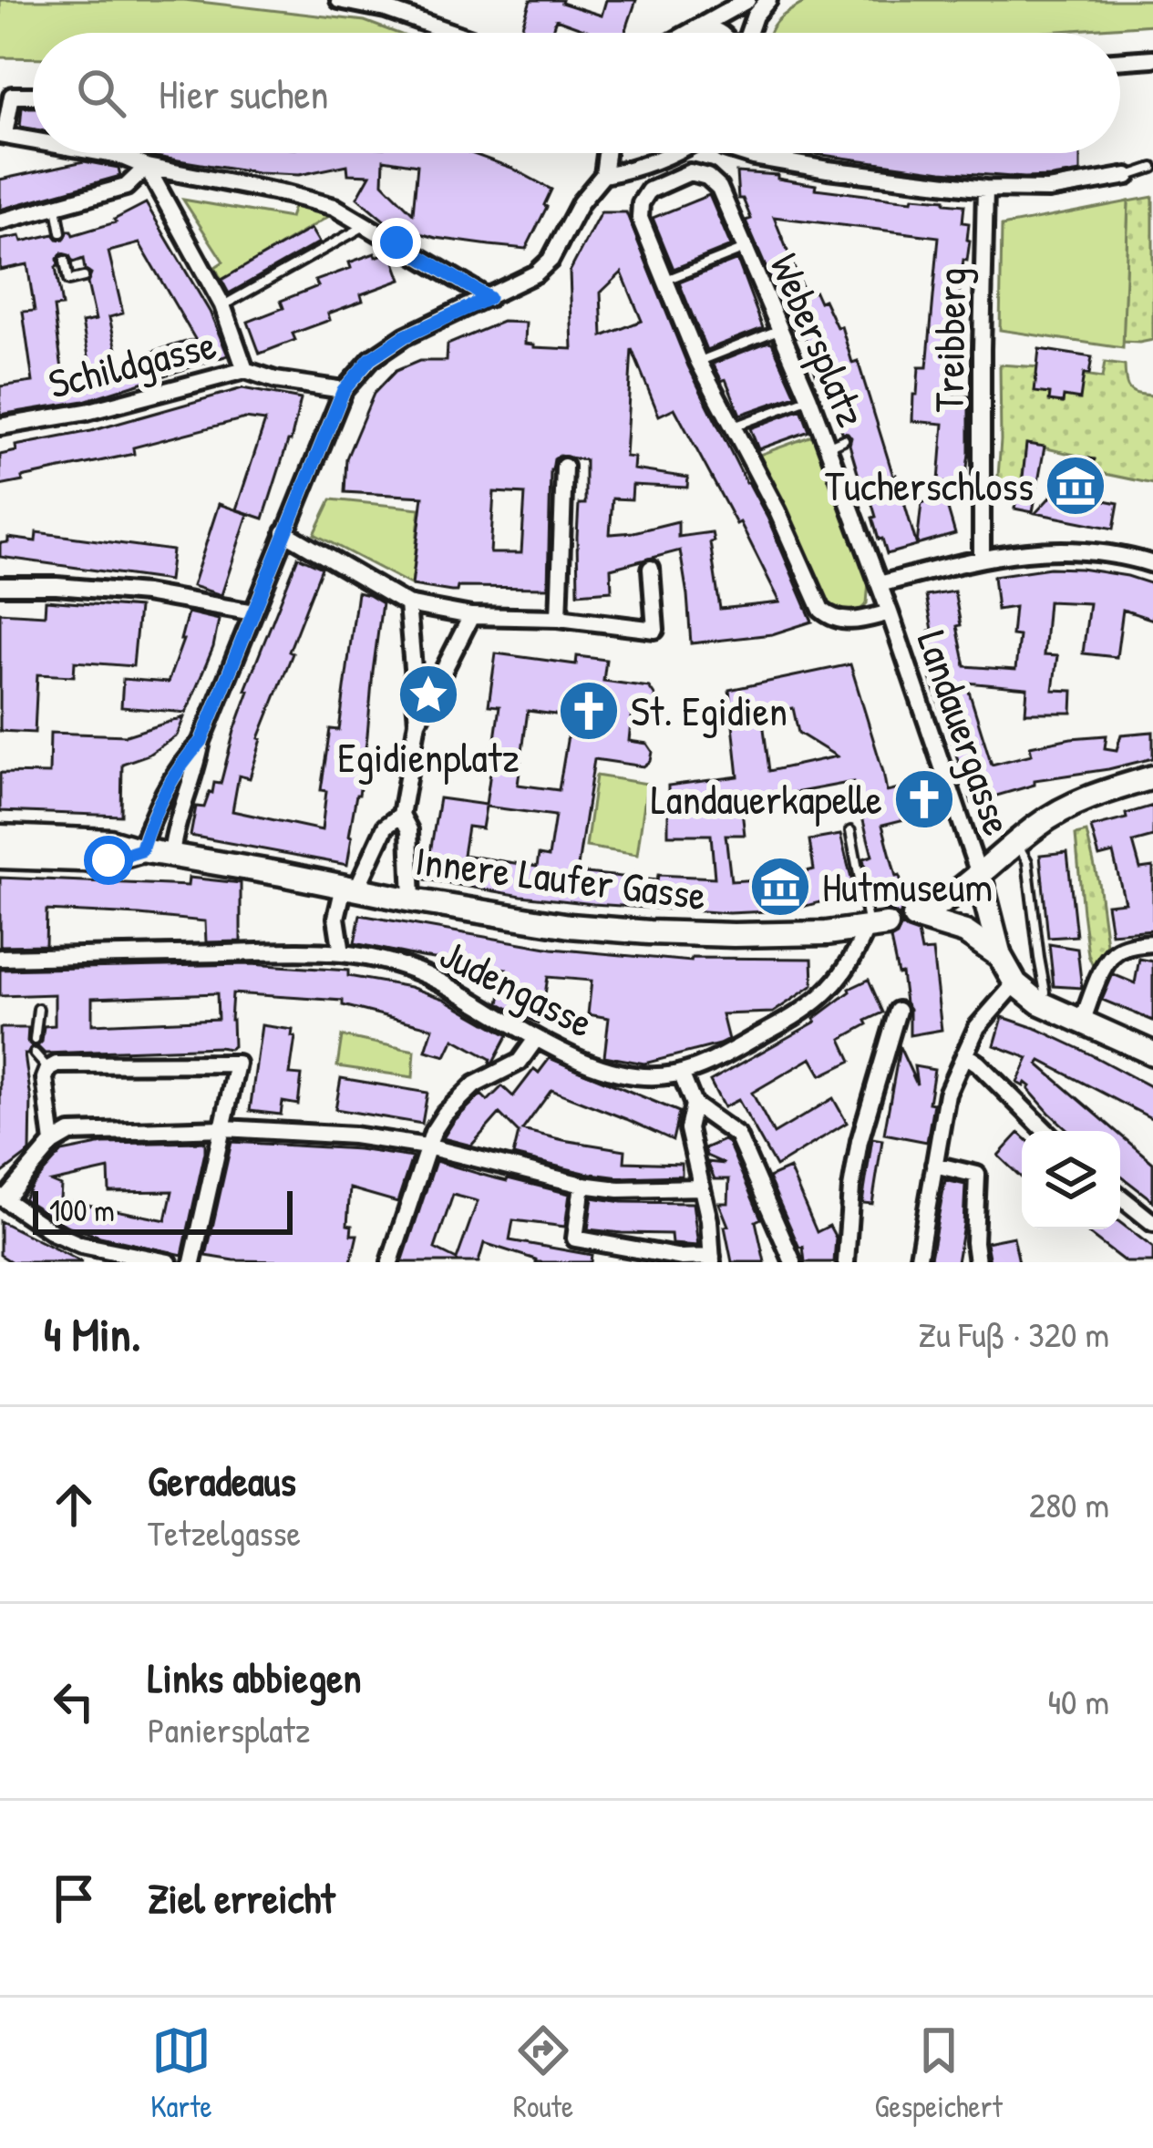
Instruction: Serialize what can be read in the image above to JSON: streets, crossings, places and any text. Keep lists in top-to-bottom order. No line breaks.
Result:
{"streets":{"street":["Webersplatz","Treibberg","Schildgasse","Landauergasse","Innere Laufer Gasse","Judengasse"]},"crossings":[["Webersplatz","Landauergasse"],["Innere Laufer Gasse","Judengasse"]],"places":{"museum":["Tucherschloss","Hutmuseum"],"place":["Egidienplatz"],"church":["St. Egidien","Landauerkapelle"]},"scale_bar":"100 m","page":{"search":"Hier suchen","scale":"100 m","heading":["4 Min.","Zu Fuß · 320 m"],"list":[["Geradeaus","Tetzelgasse","280 m"],["Links abbiegen","Paniersplatz","40 m"],"Ziel erreicht"],"nav":["Karte","Route","Gespeichert"]}}
